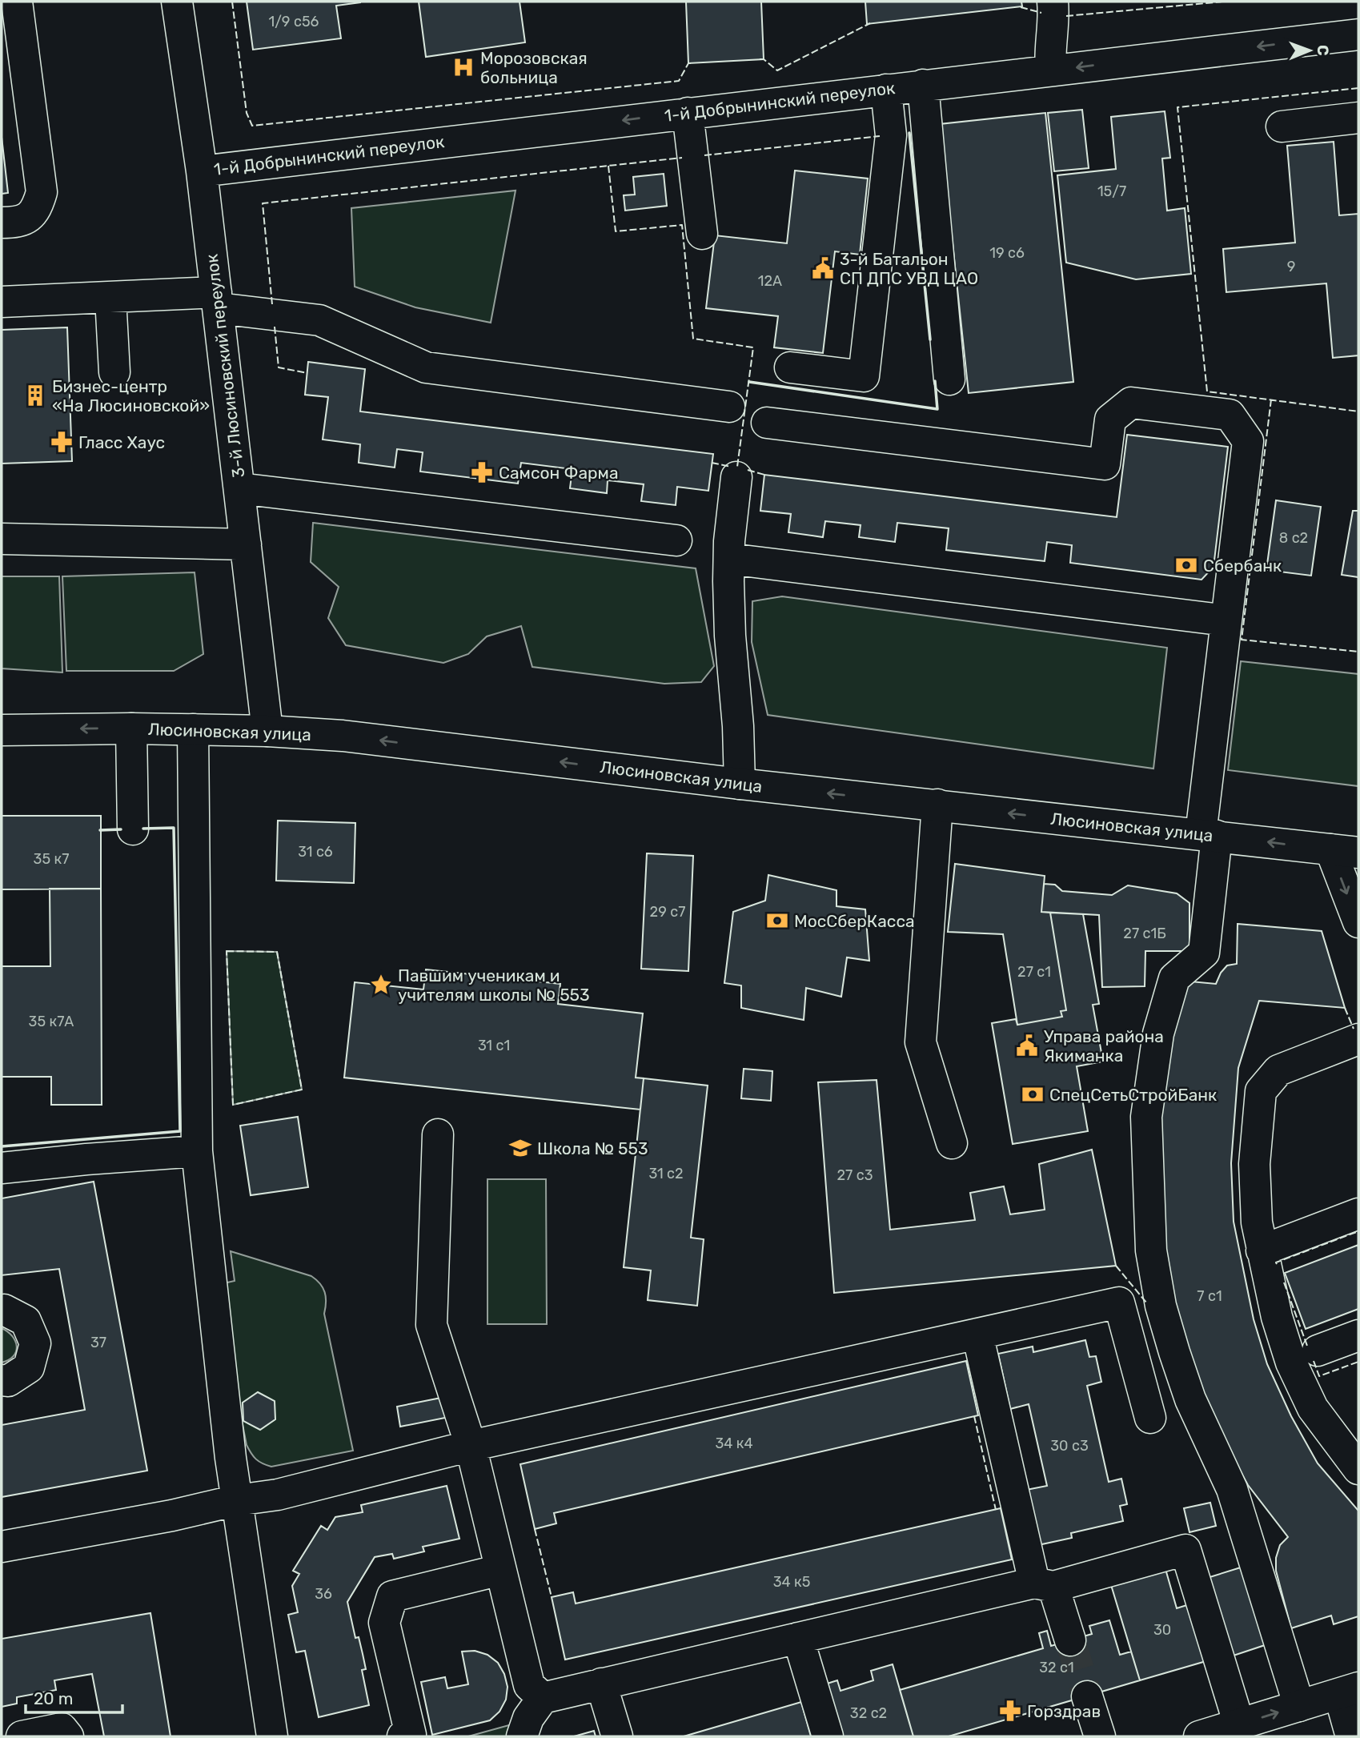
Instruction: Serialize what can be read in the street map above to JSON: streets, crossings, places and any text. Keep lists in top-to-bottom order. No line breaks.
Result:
{"streets":{"street":["1-й Добрынинский переулок","3-й Люсиновский переулок","Люсиновская улица"]},"crossings":[["1-й Добрынинский переулок","3-й Люсиновский переулок"],["3-й Люсиновский переулок","Люсиновская улица"]],"places":{"hospital":["Морозовская больница"],"public building":["3-й Батальон СП ДПС УВД ЦАО","Управа района Якиманка"],"building":["Бизнес-центр «На Люсиновской»"],"pharmacy":["Гласс Хаус","Самсон Фарма","Горздрав"],"bank":["Сбербанк","МосСберКасса","СпецСетьСтройБанк"],"place":["Павшим ученикам и учителям школы № 553"],"school or university":["Школа № 553"]},"house_numbers":["1/9 с56","15/7","19 с6","9","12А","8 с2","31 с6","35 к7","29 с7","27 с1Б","27 с1","35 к7А","31 с1","31 с2","27 с3","7 с1","37","34 к4","30 с3","34 к5","36","30","32 с1","32 с2"],"scale_bar":"20 m","north":"right"}
